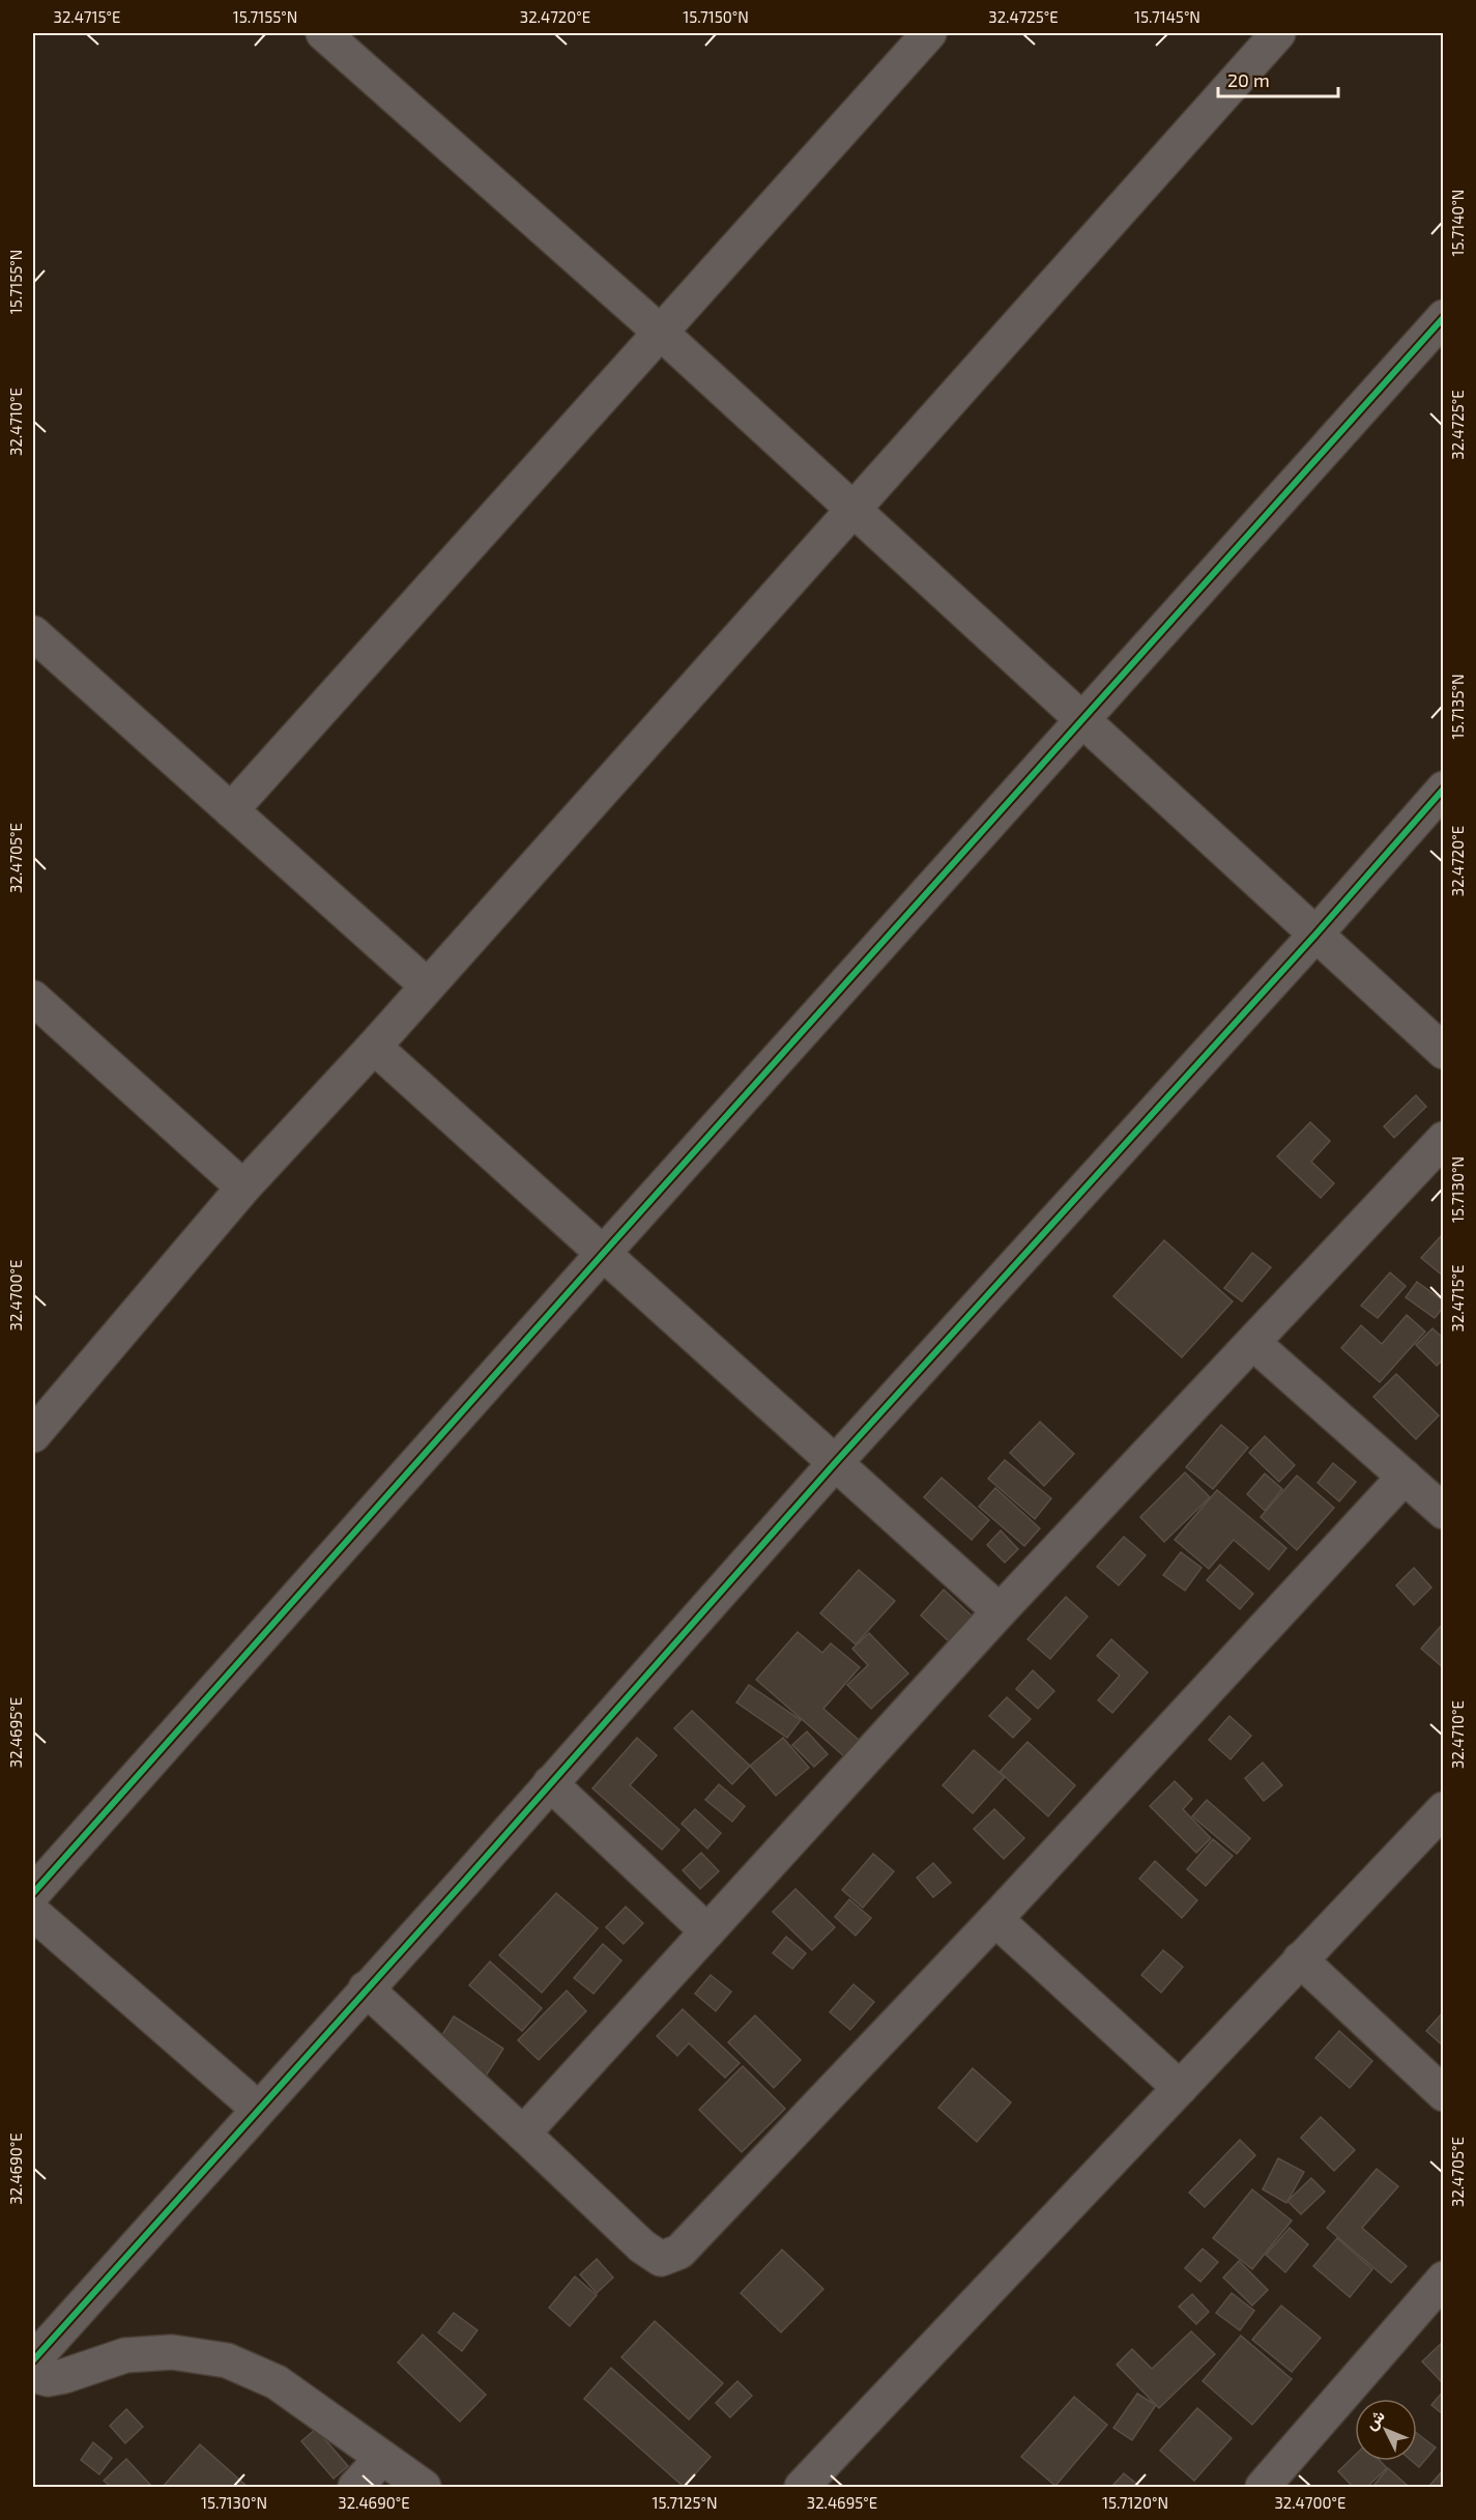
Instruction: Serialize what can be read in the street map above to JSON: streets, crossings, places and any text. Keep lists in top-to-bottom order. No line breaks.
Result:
{"scale_bar":"20 m","north":"top left","coordinates":["32.4715°E","15.7155°N","32.4720°E","15.7150°N","32.4725°E","15.7145°N","15.7140°N","32.4710°E","15.7135°N","32.4705°E","15.7130°N","32.4700°E","32.4695°E","32.4690°E","15.7125°N","15.7120°N"]}
